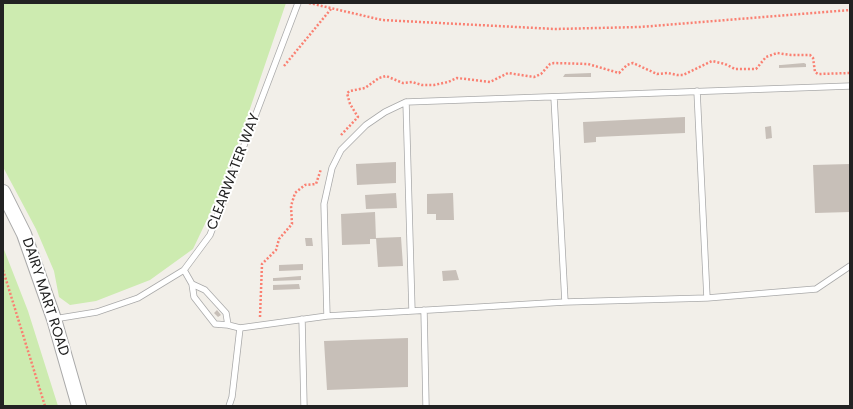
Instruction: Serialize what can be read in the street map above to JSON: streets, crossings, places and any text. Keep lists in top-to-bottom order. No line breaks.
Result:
{"streets":{"street":["DAIRY MART ROAD"],"lane":["CLEARWATER WAY"]},"crossings":[["CLEARWATER WAY","DAIRY MART ROAD"]]}
